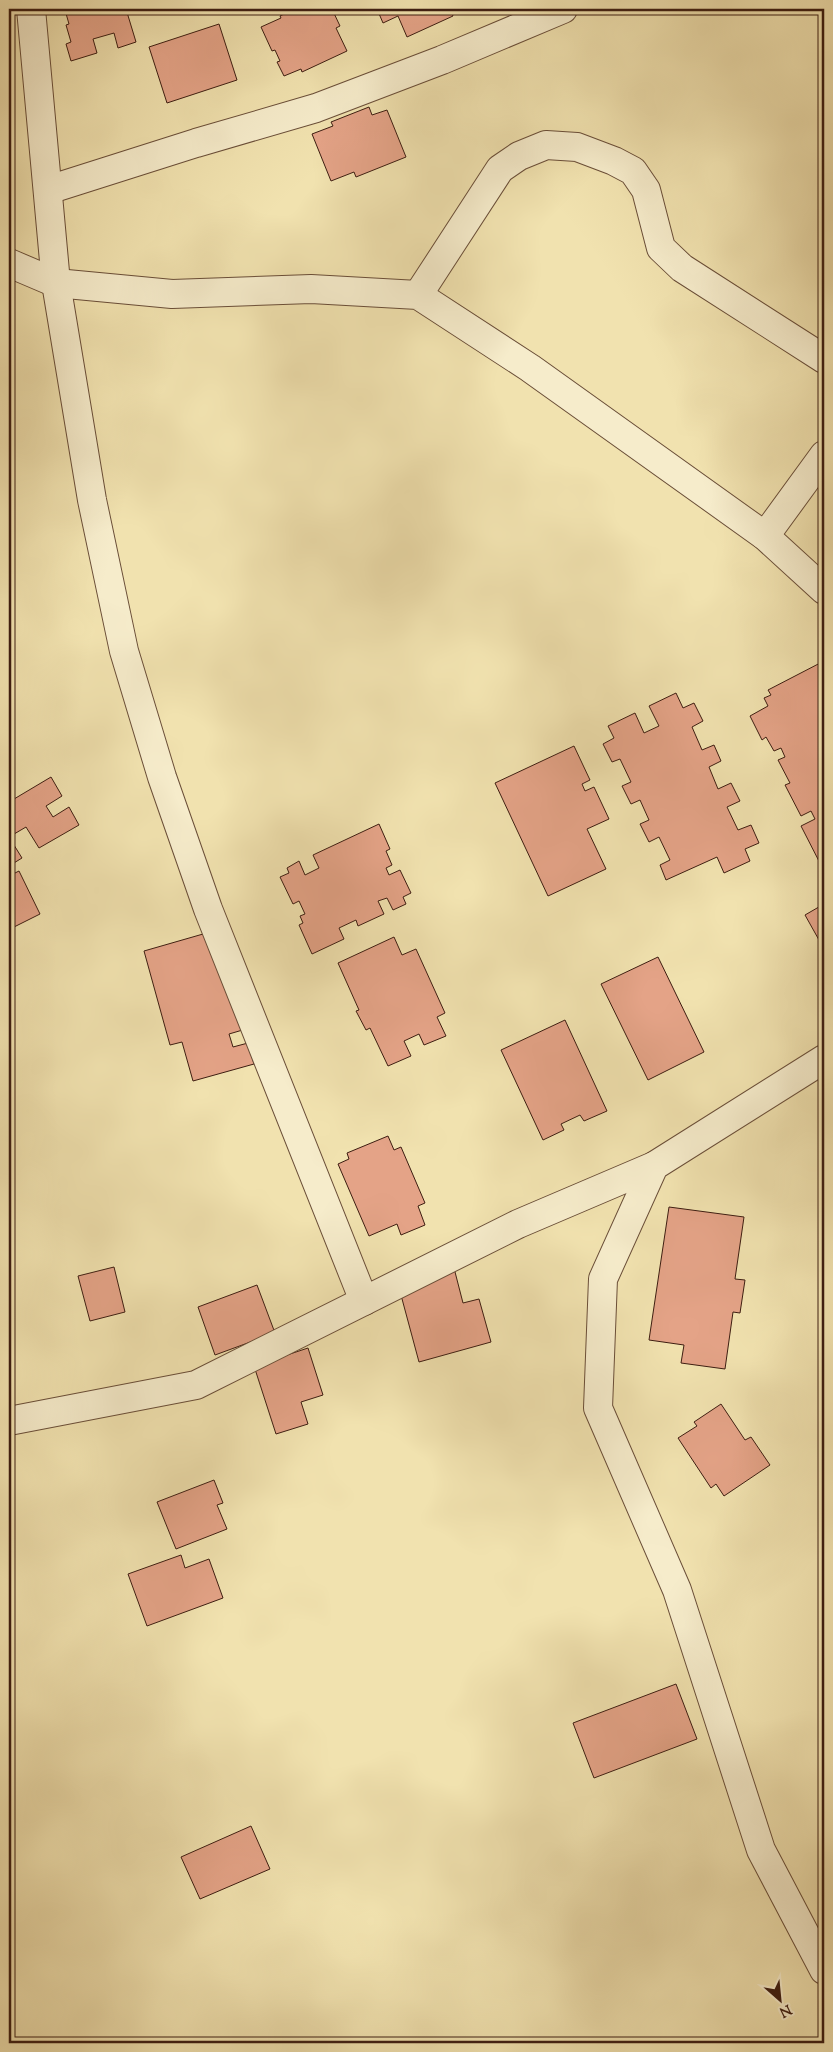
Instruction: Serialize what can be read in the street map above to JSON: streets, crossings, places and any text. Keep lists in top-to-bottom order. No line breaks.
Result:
{"north":"bottom right"}
